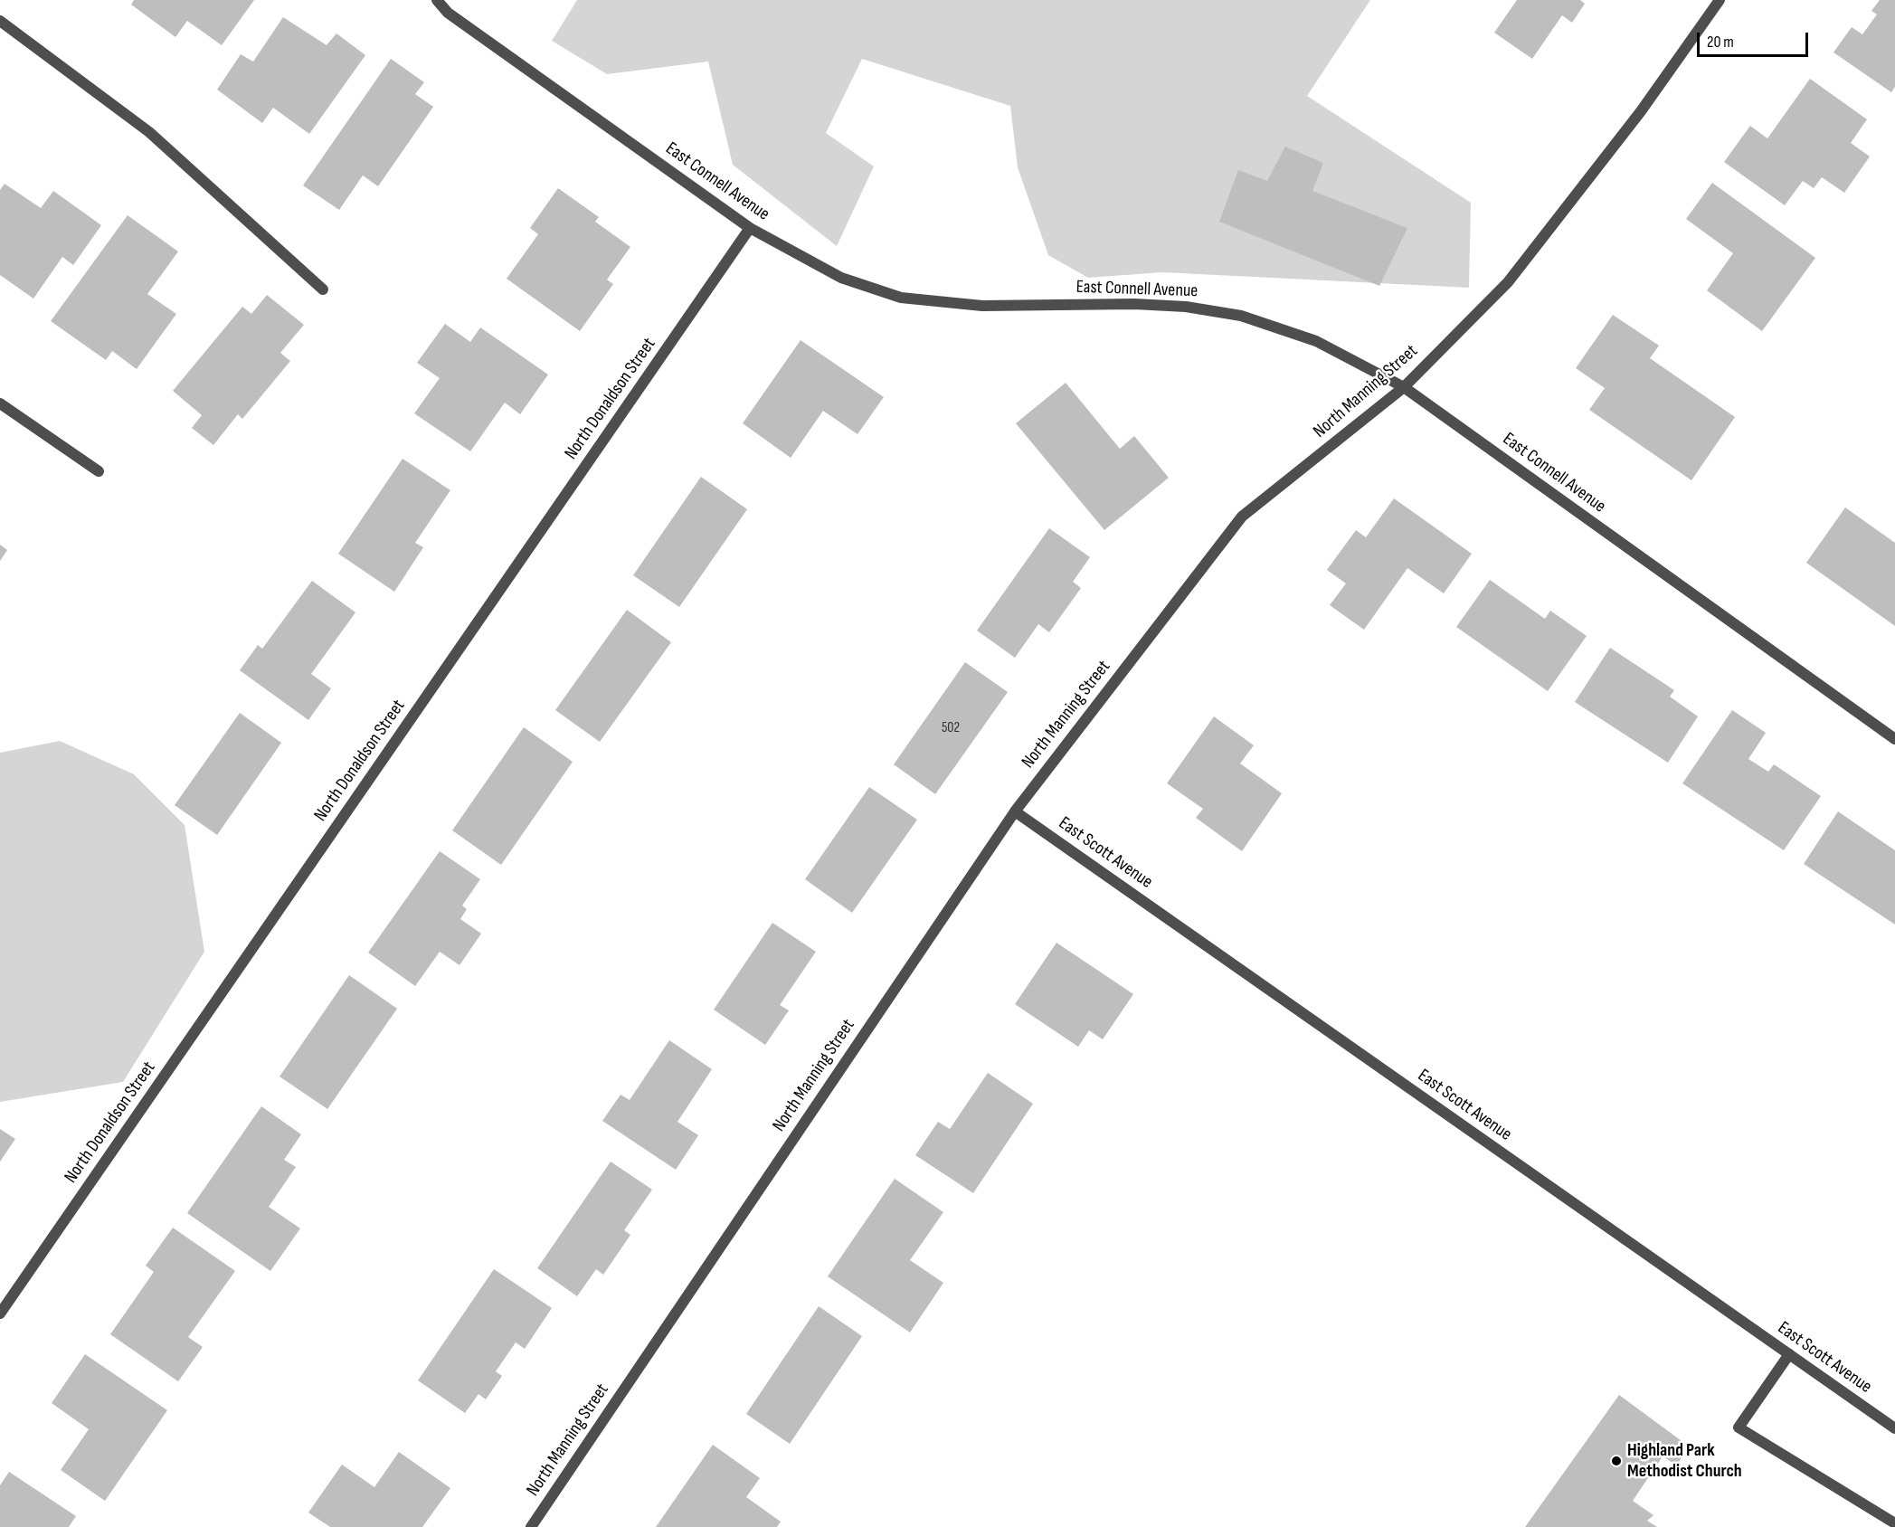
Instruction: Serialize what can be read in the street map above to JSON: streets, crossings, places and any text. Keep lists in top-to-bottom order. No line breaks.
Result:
{"streets":{"street":["East Connell Avenue","North Manning Street","North Donaldson Street","East Scott Avenue"]},"crossings":[["East Connell Avenue","North Manning Street"],["East Connell Avenue","North Donaldson Street"],["North Manning Street","East Scott Avenue"]],"places":["Highland Park Methodist Church"],"house_numbers":["502"],"scale_bar":"20 m"}
